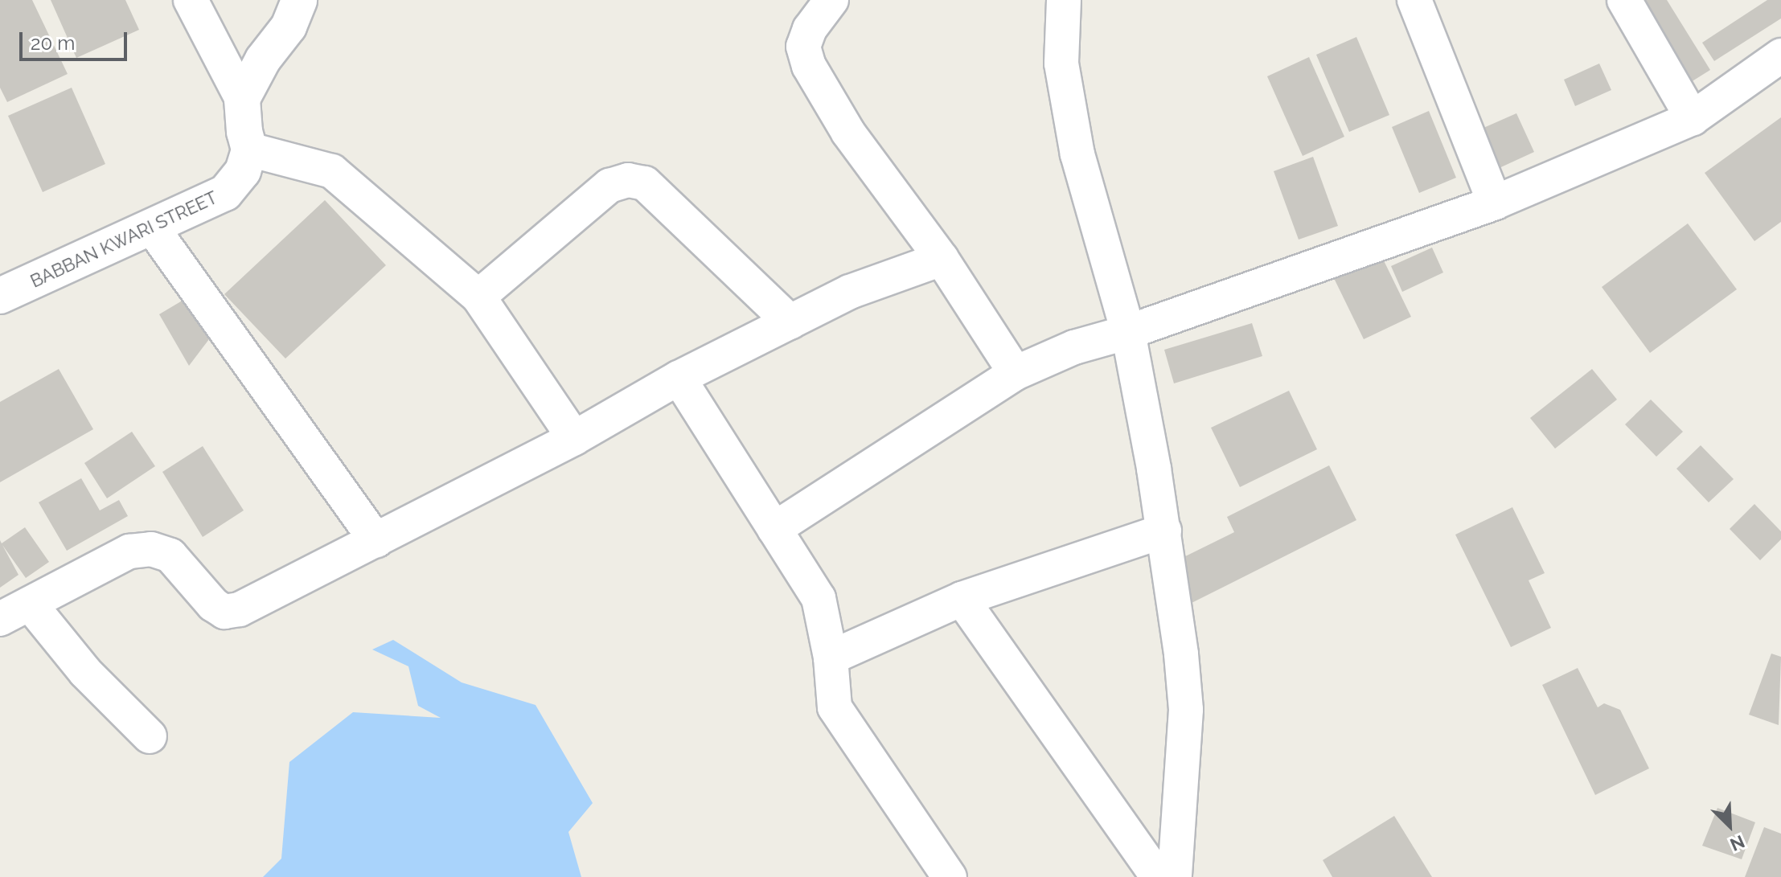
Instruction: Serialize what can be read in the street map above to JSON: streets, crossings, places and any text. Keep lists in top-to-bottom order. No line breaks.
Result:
{"streets":{"street":["BABBAN KWARI STREET"]},"scale_bar":"20 m","north":"bottom right"}
